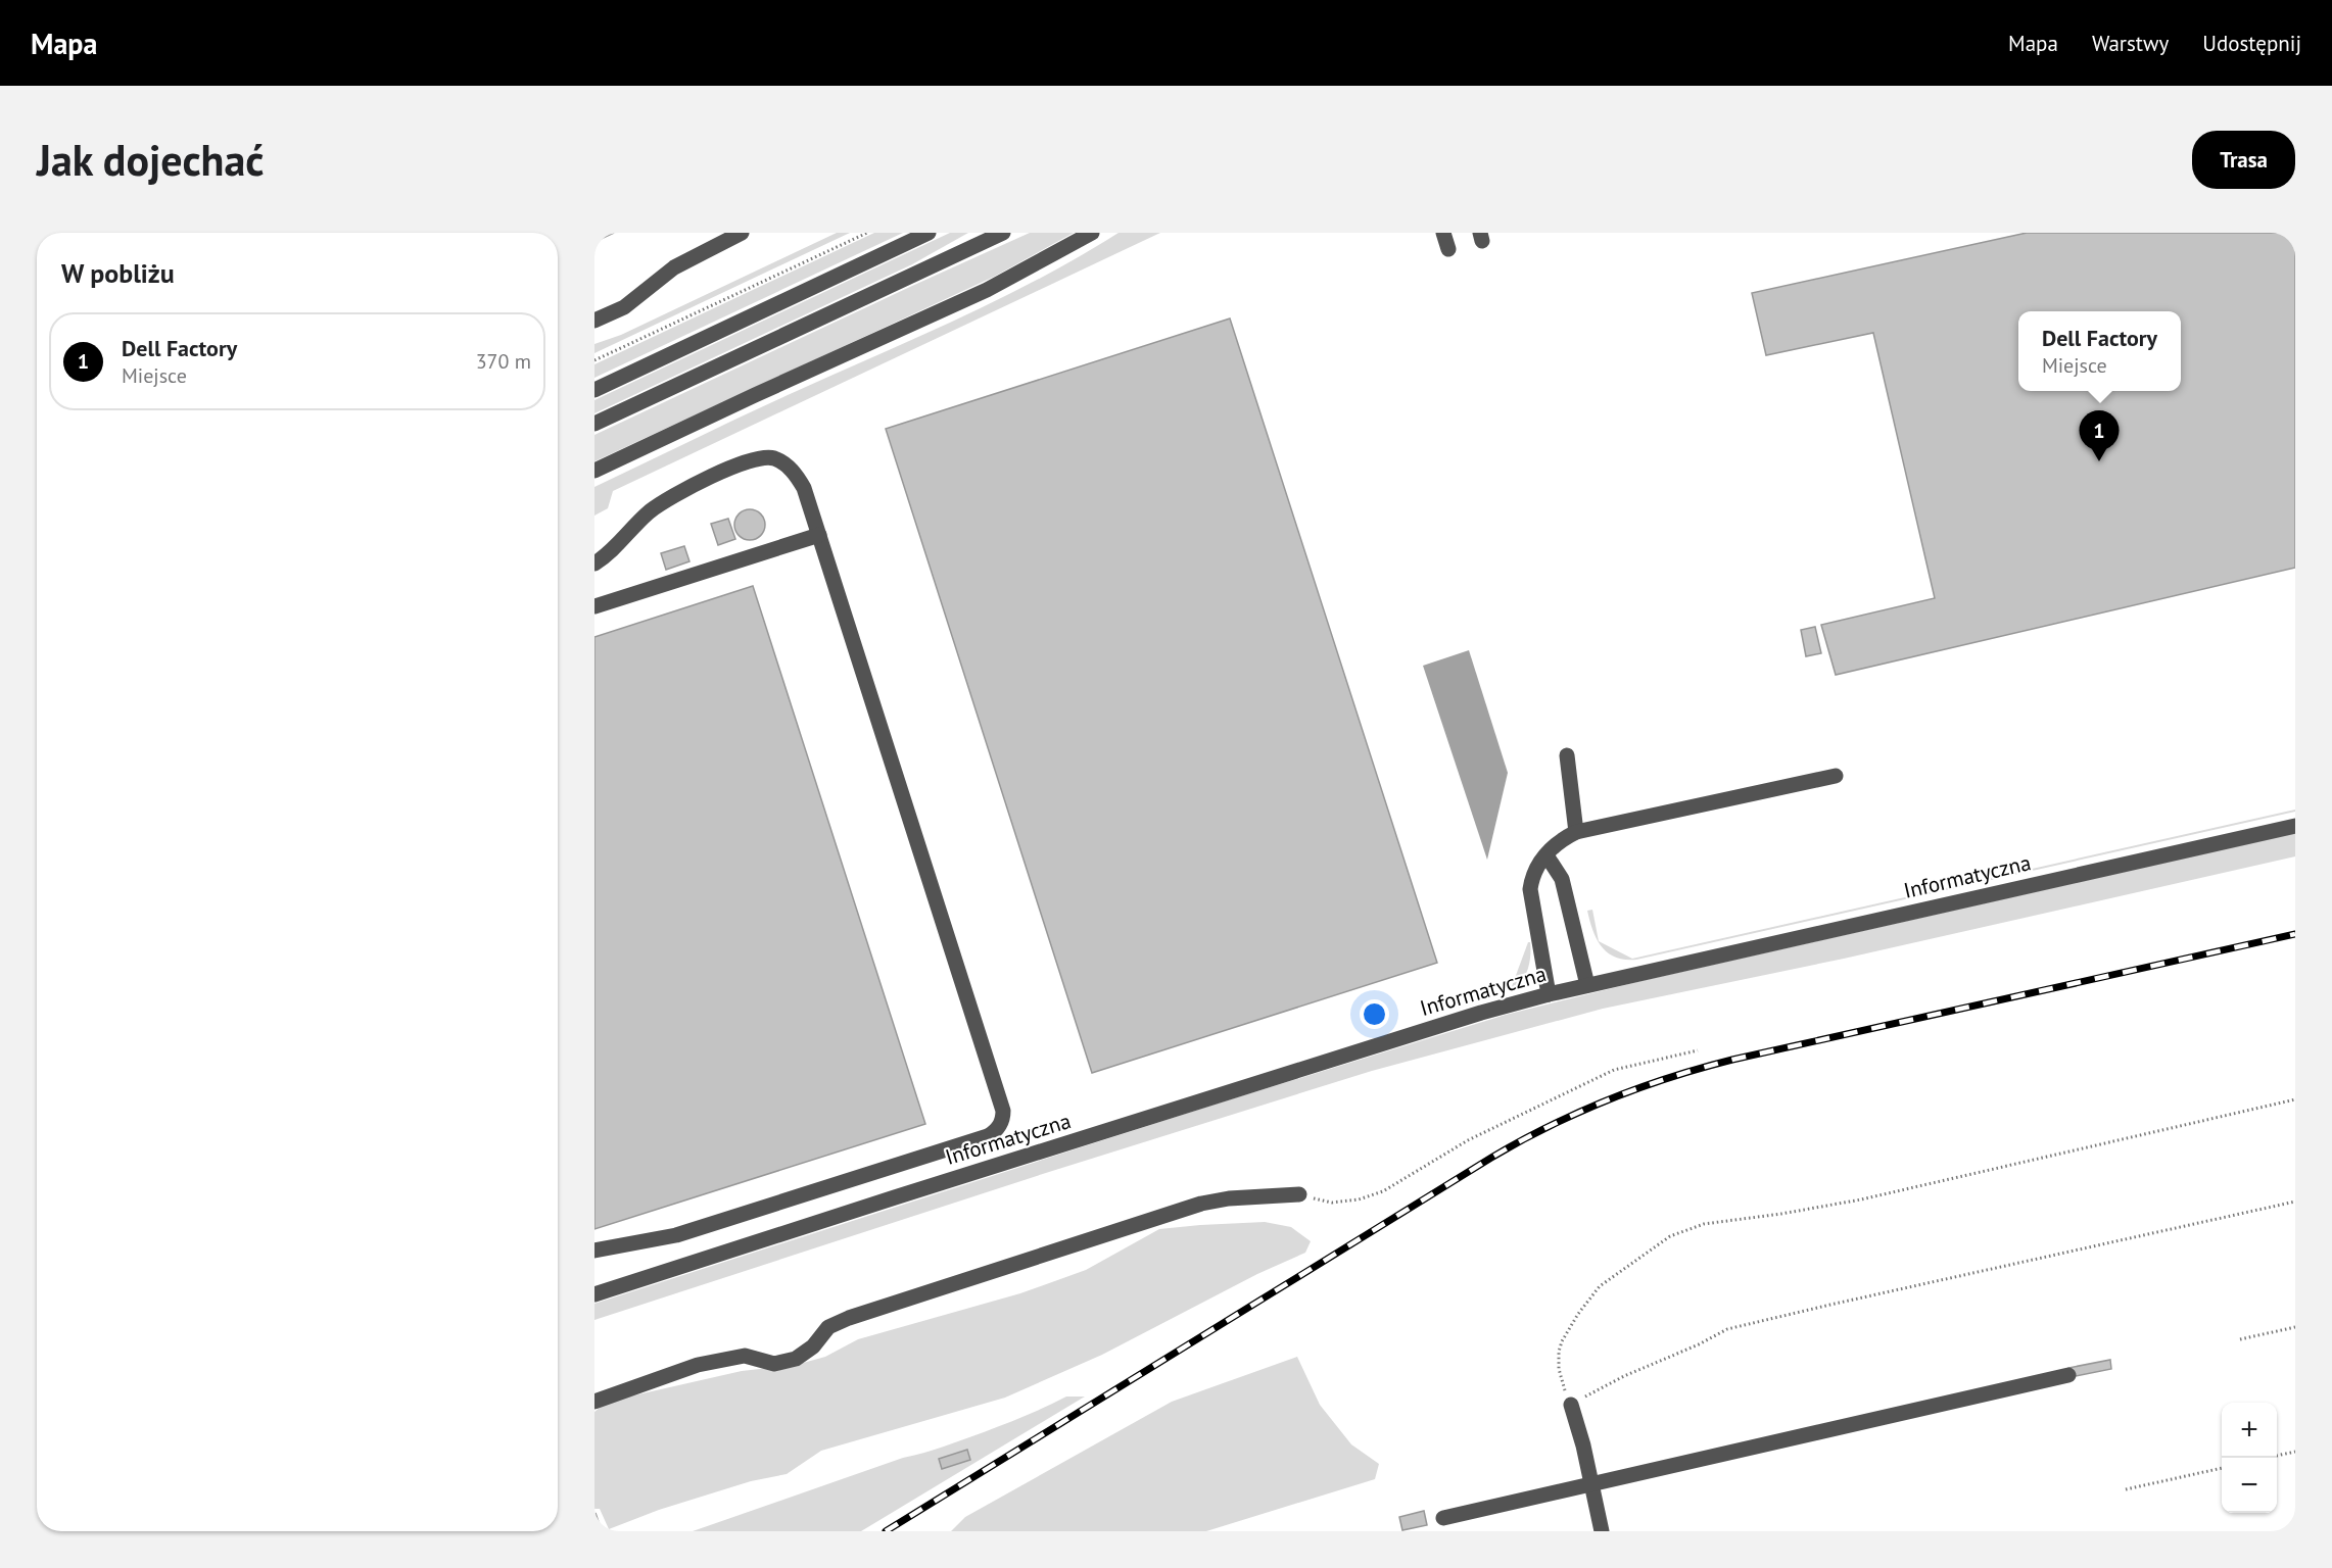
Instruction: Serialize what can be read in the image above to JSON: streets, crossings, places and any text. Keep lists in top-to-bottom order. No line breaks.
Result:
{"streets":{"street":["Informatyczna"]},"page":{"header":"Mapa","nav":["Mapa","Warstwy","Udostępnij"],"buttons":"Trasa","title":"Jak dojechać","heading":"W pobliżu","popup":["Dell Factory","Miejsce"],"list":[{"mark":"1","name":"Dell Factory","note":"Miejsce","value":"370 m"}],"pins":"1","map_buttons":["+","−"]}}
